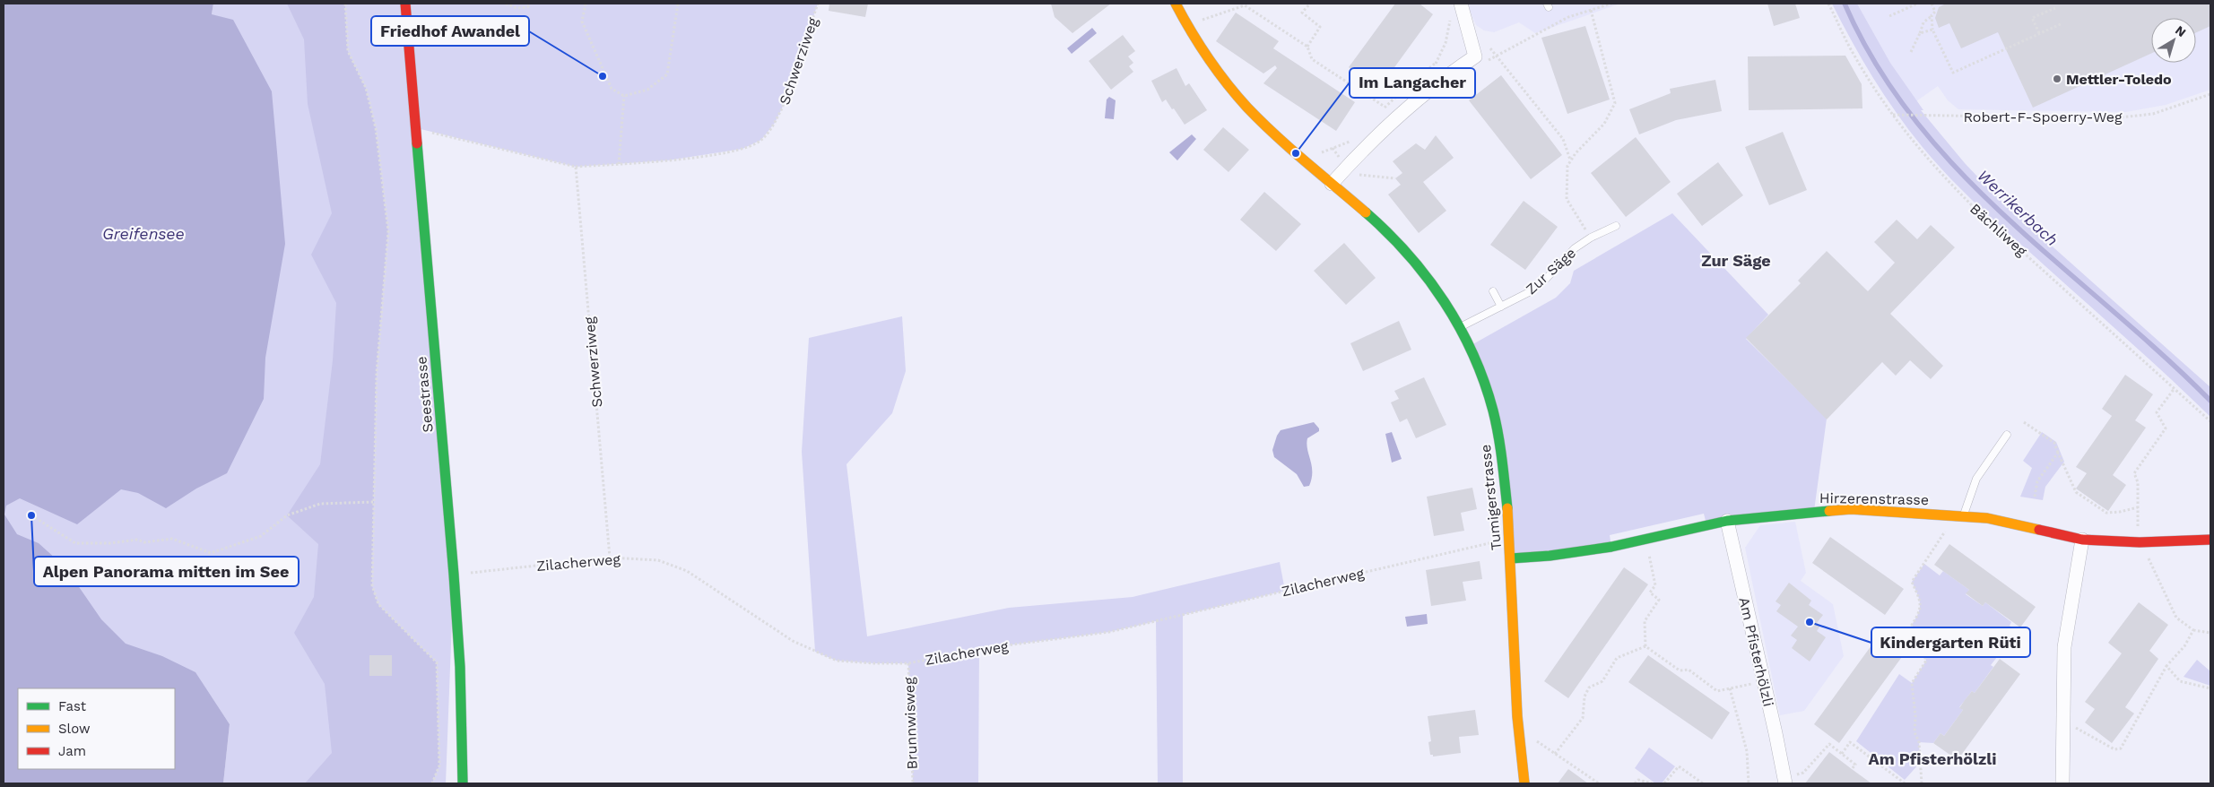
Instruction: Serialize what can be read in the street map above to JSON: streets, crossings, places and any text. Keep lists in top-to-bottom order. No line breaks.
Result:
{"streets":{"street":["Seestrasse","Tumigerstrasse","Hirzerenstrasse","Am Pfisterhölzli"],"lane":["Zur Säge"],"path":["Schwerziweg","Robert-F-Spoerry-Weg","Bächliweg","Zilacherweg","Brunnwisweg"]},"crossings":[["Schwerziweg","Seestrasse"],["Schwerziweg","Zilacherweg"],["Robert-F-Spoerry-Weg","Bächliweg"],["Zur Säge","Tumigerstrasse"],["Seestrasse","Zilacherweg"],["Tumigerstrasse","Hirzerenstrasse"],["Tumigerstrasse","Zilacherweg"],["Hirzerenstrasse","Am Pfisterhölzli"],["Zilacherweg","Brunnwisweg"]],"districts":["Zur Säge","Am Pfisterhölzli"],"water":["Werrikerbach","Greifensee"],"places":["Friedhof Awandel","Mettler-Toledo","Im Langacher","Alpen Panorama mitten im See","Kindergarten Rüti"],"legend":["Fast","Slow","Jam"],"north":"top right"}
